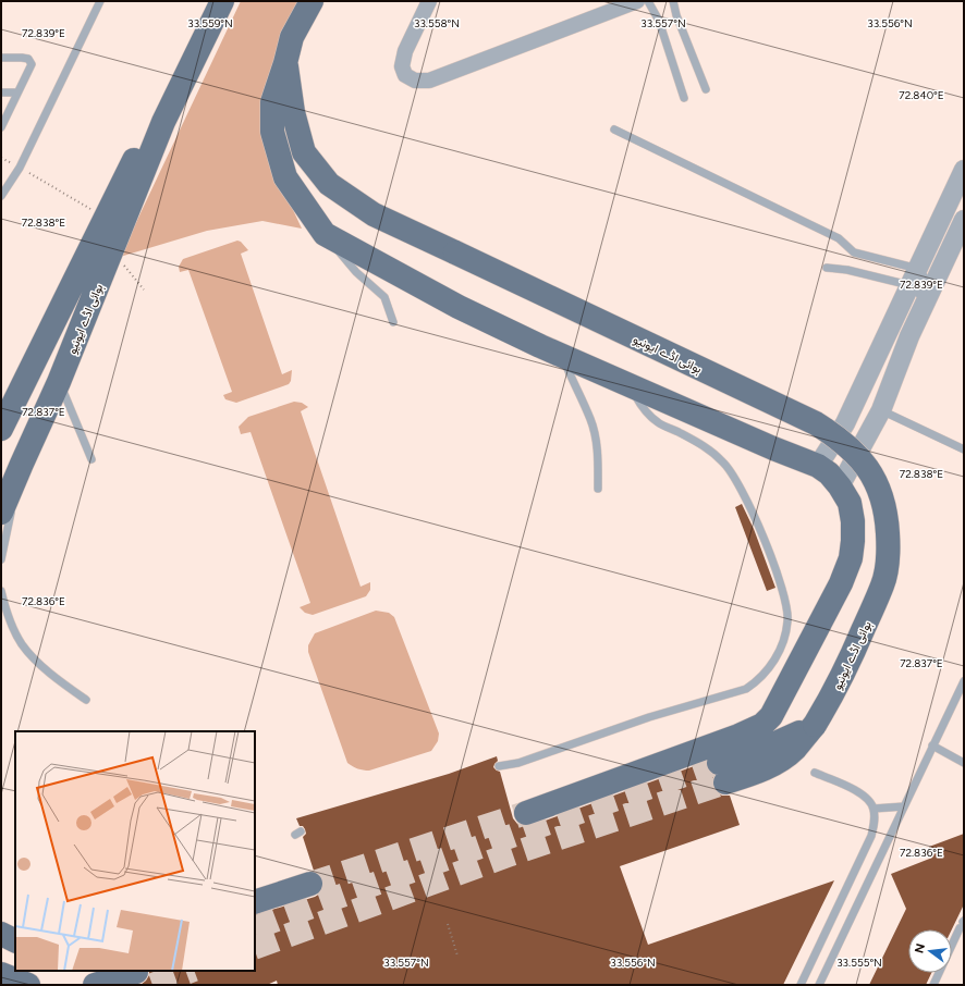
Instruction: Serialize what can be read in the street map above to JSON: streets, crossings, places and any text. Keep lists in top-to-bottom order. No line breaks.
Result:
{"streets":{"main road":["ہوائی اڈے ایونیو"]},"north":"left","coordinates":["33.557°N","33.556°N","33.559°N","33.558°N","72.839°E","72.840°E","72.838°E","72.837°E","72.836°E","33.555°N"]}
